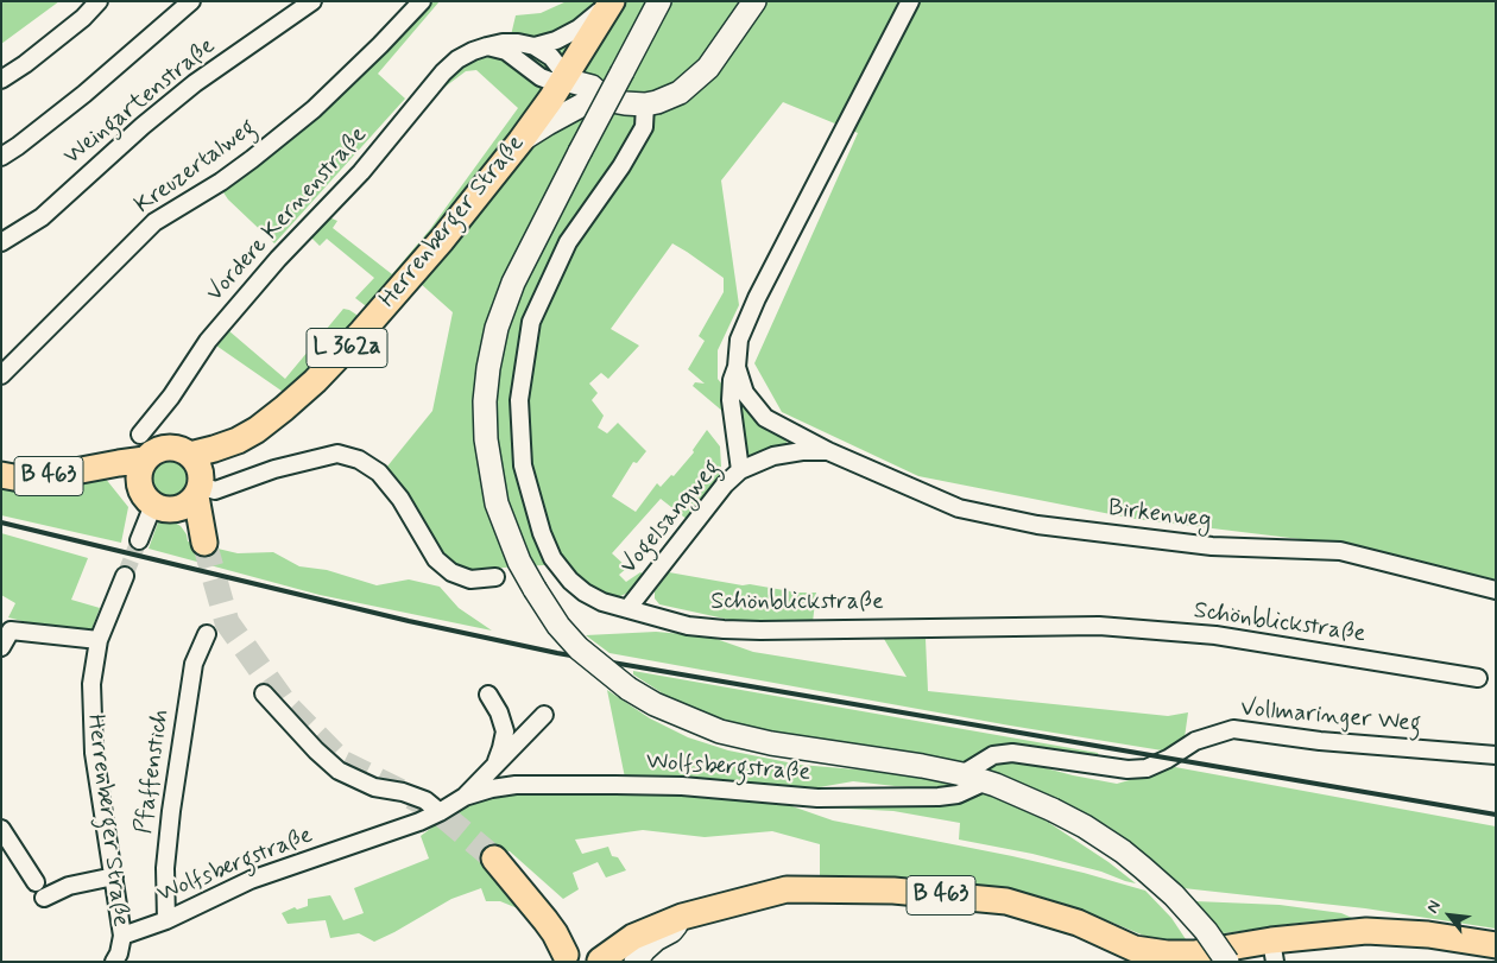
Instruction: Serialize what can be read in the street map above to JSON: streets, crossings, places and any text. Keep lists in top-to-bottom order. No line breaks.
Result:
{"streets":{"main road":["Herrenberger Straße","L 362a","B 463"],"street":["Weingartenstraße","Kreuzertalweg","Vordere Kernenstraße","Birkenweg","Vogelsangweg","Schönblickstraße","Vollmaringer Weg","Wolfsbergstraße","Pfaffenstich"]},"crossings":[["Vordere Kernenstraße","Herrenberger Straße"],["Herrenberger Straße","B 463"],["Herrenberger Straße","Wolfsbergstraße"],["Birkenweg","Vogelsangweg"],["Vogelsangweg","Schönblickstraße"],["Vollmaringer Weg","Wolfsbergstraße"],["Wolfsbergstraße","Pfaffenstich"]],"north":"top left"}
